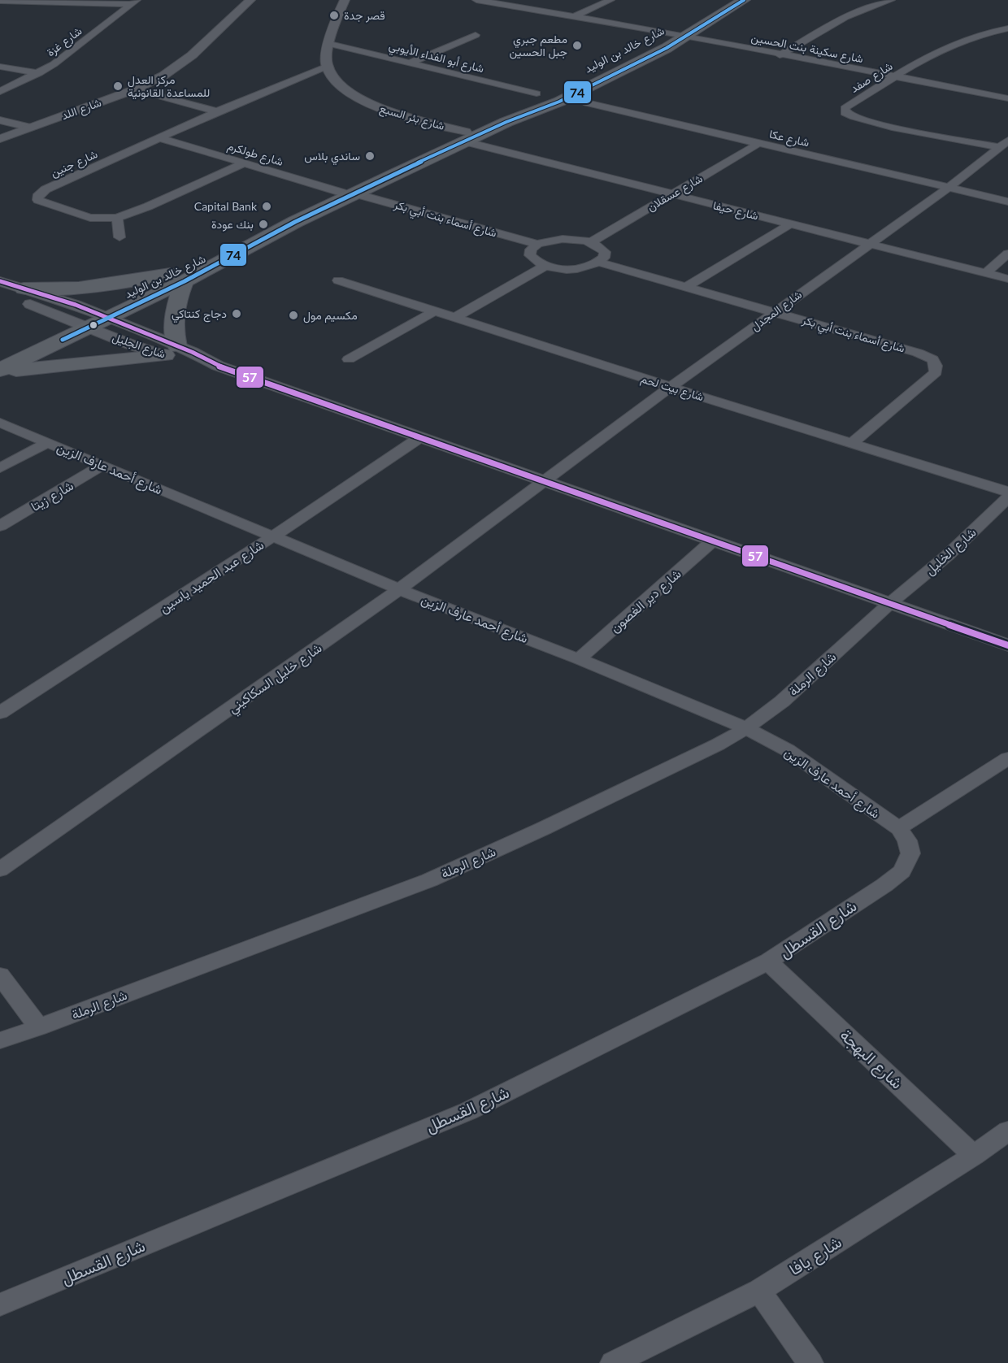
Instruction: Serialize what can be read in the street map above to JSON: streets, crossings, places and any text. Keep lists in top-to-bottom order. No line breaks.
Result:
{"streets":{"main road":["شارع خالد بن الوليد"],"street":["شارع غزة","شارع سكينة بنت الحسين","شارع أبو الفداء الأيوبي","شارع صفد","شارع اللد","شارع بئر السبع","شارع عكا","شارع طولكرم","شارع جنين","شارع عسقلان","شارع حيفا","شارع أسماء بنت أبي بكر","شارع المجدل","شارع الجليل","شارع بيت لحم","شارع أحمد عارف الزين","شارع زيتا","شارع الخليل","شارع عبد الحميد ياسين","شارع دير الغصون","شارع الرملة","شارع خليل السكاكيني","شارع القسطل","شارع البهجة","شارع يافا"]},"crossings":[["شارع سكينة بنت الحسين","شارع خالد بن الوليد"],["شارع سكينة بنت الحسين","شارع صفد"],["شارع خالد بن الوليد","شارع أبو الفداء الأيوبي"],["شارع خالد بن الوليد","شارع بئر السبع"],["شارع خالد بن الوليد","شارع عكا"],["شارع خالد بن الوليد","شارع طولكرم"],["شارع خالد بن الوليد","شارع حيفا"],["شارع خالد بن الوليد","شارع أسماء بنت أبي بكر"],["شارع خالد بن الوليد","شارع الجليل"],["شارع صفد","شارع المجدل"],["شارع بئر السبع","شارع جنين"],["شارع بئر السبع","شارع حيفا"],["شارع عكا","شارع عسقلان"],["شارع عكا","شارع المجدل"],["شارع طولكرم","شارع جنين"],["شارع طولكرم","شارع أسماء بنت أبي بكر"],["شارع عسقلان","شارع حيفا"],["شارع حيفا","شارع المجدل"],["شارع أسماء بنت أبي بكر","شارع المجدل"],["شارع أسماء بنت أبي بكر","شارع بيت لحم"],["شارع المجدل","شارع الجليل"],["شارع المجدل","شارع بيت لحم"],["شارع المجدل","شارع خليل السكاكيني"],["شارع الجليل","شارع الخليل"],["شارع الجليل","شارع عبد الحميد ياسين"],["شارع الجليل","شارع دير الغصون"],["شارع الجليل","شارع الرملة"],["شارع الجليل","شارع خليل السكاكيني"],["شارع أحمد عارف الزين","شارع زيتا"],["شارع أحمد عارف الزين","شارع عبد الحميد ياسين"],["شارع أحمد عارف الزين","شارع دير الغصون"],["شارع أحمد عارف الزين","شارع الرملة"],["شارع أحمد عارف الزين","شارع خليل السكاكيني"],["شارع أحمد عارف الزين","شارع القسطل"],["شارع الخليل","شارع الرملة"],["شارع القسطل","شارع البهجة"],["شارع البهجة","شارع يافا"]],"places":["قصر جدة","مطعم جبري جبل الحسين","مركز العدل للمساعدة القانونية","ساندي بلاس","Capital Bank","بنك عودة","دجاج كنتاكي","مكسيم مول"],"lines":["transit line 74","transit line 57"]}
